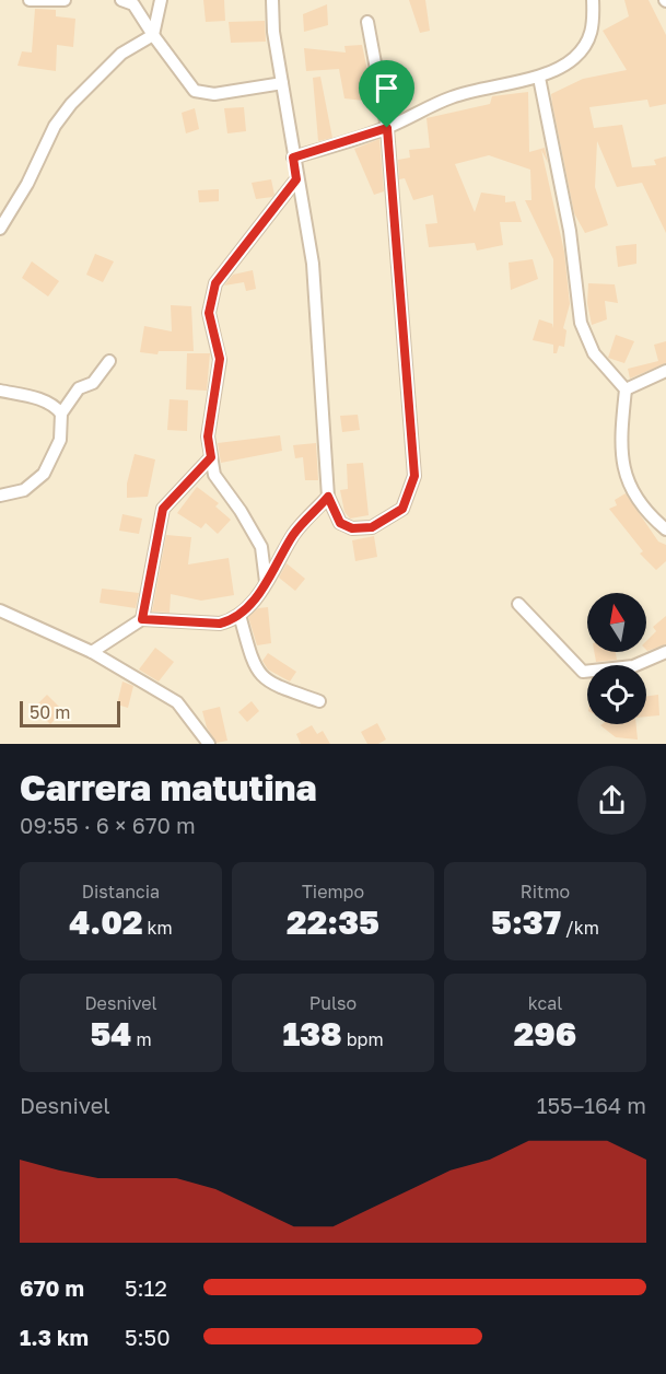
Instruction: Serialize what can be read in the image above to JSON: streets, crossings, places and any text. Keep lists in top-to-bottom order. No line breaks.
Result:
{"scale_bar":"50 m","north":"top","page":{"scale":"50 m","heading":["Carrera matutina","09:55 · 6 × 670 m"],"stats":[["Distancia","4.02 km"],["Tiempo","22:35"],["Ritmo","5:37 /km"],["Desnivel","54 m"],["Pulso","138 bpm"],["kcal","296"]],"chart":["Desnivel","155–164 m"],"list":[{"name":"670 m","note":"5:12"},{"name":"1.3 km","note":"5:50"}]}}
